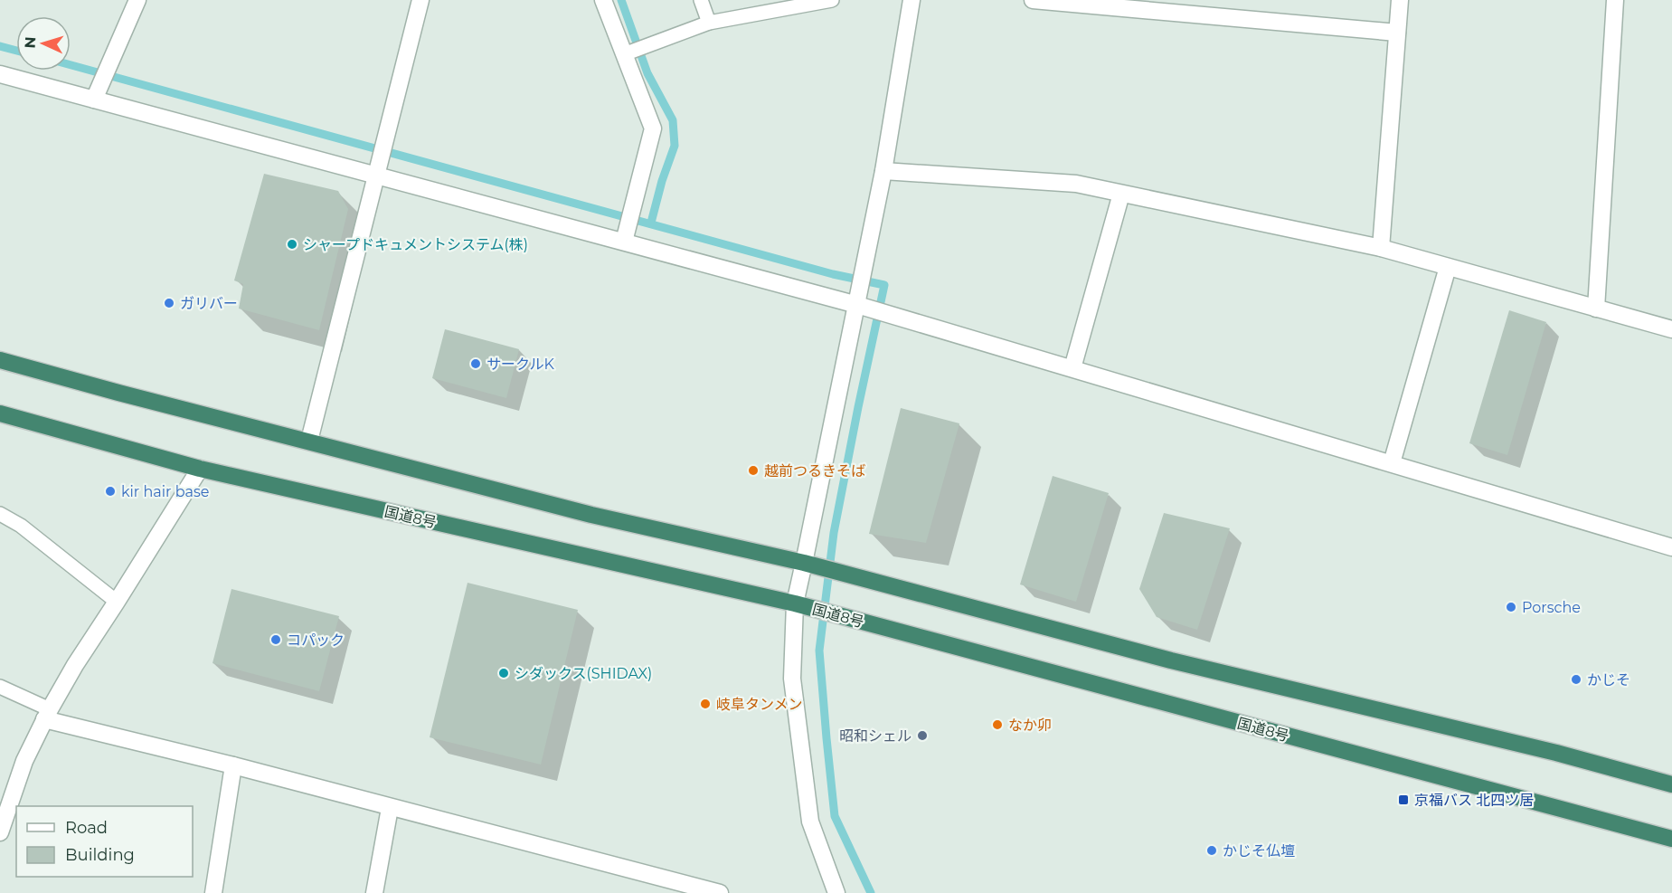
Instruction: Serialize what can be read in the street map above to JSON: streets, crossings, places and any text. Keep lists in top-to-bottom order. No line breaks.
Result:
{"streets":{"highway":["国道8号"]},"places":{"other":["シャープドキュメントシステム(株)","ガリバー","サークルK","越前つるきそば","kir hair base","Porsche","コパック","シダックス(SHIDAX)","かじそ","岐阜タンメン","なか卯","昭和シェル","かじそ仏壇"],"transit":["京福バス 北四ツ居"]},"legend":["Road","Building"],"north":"left"}
